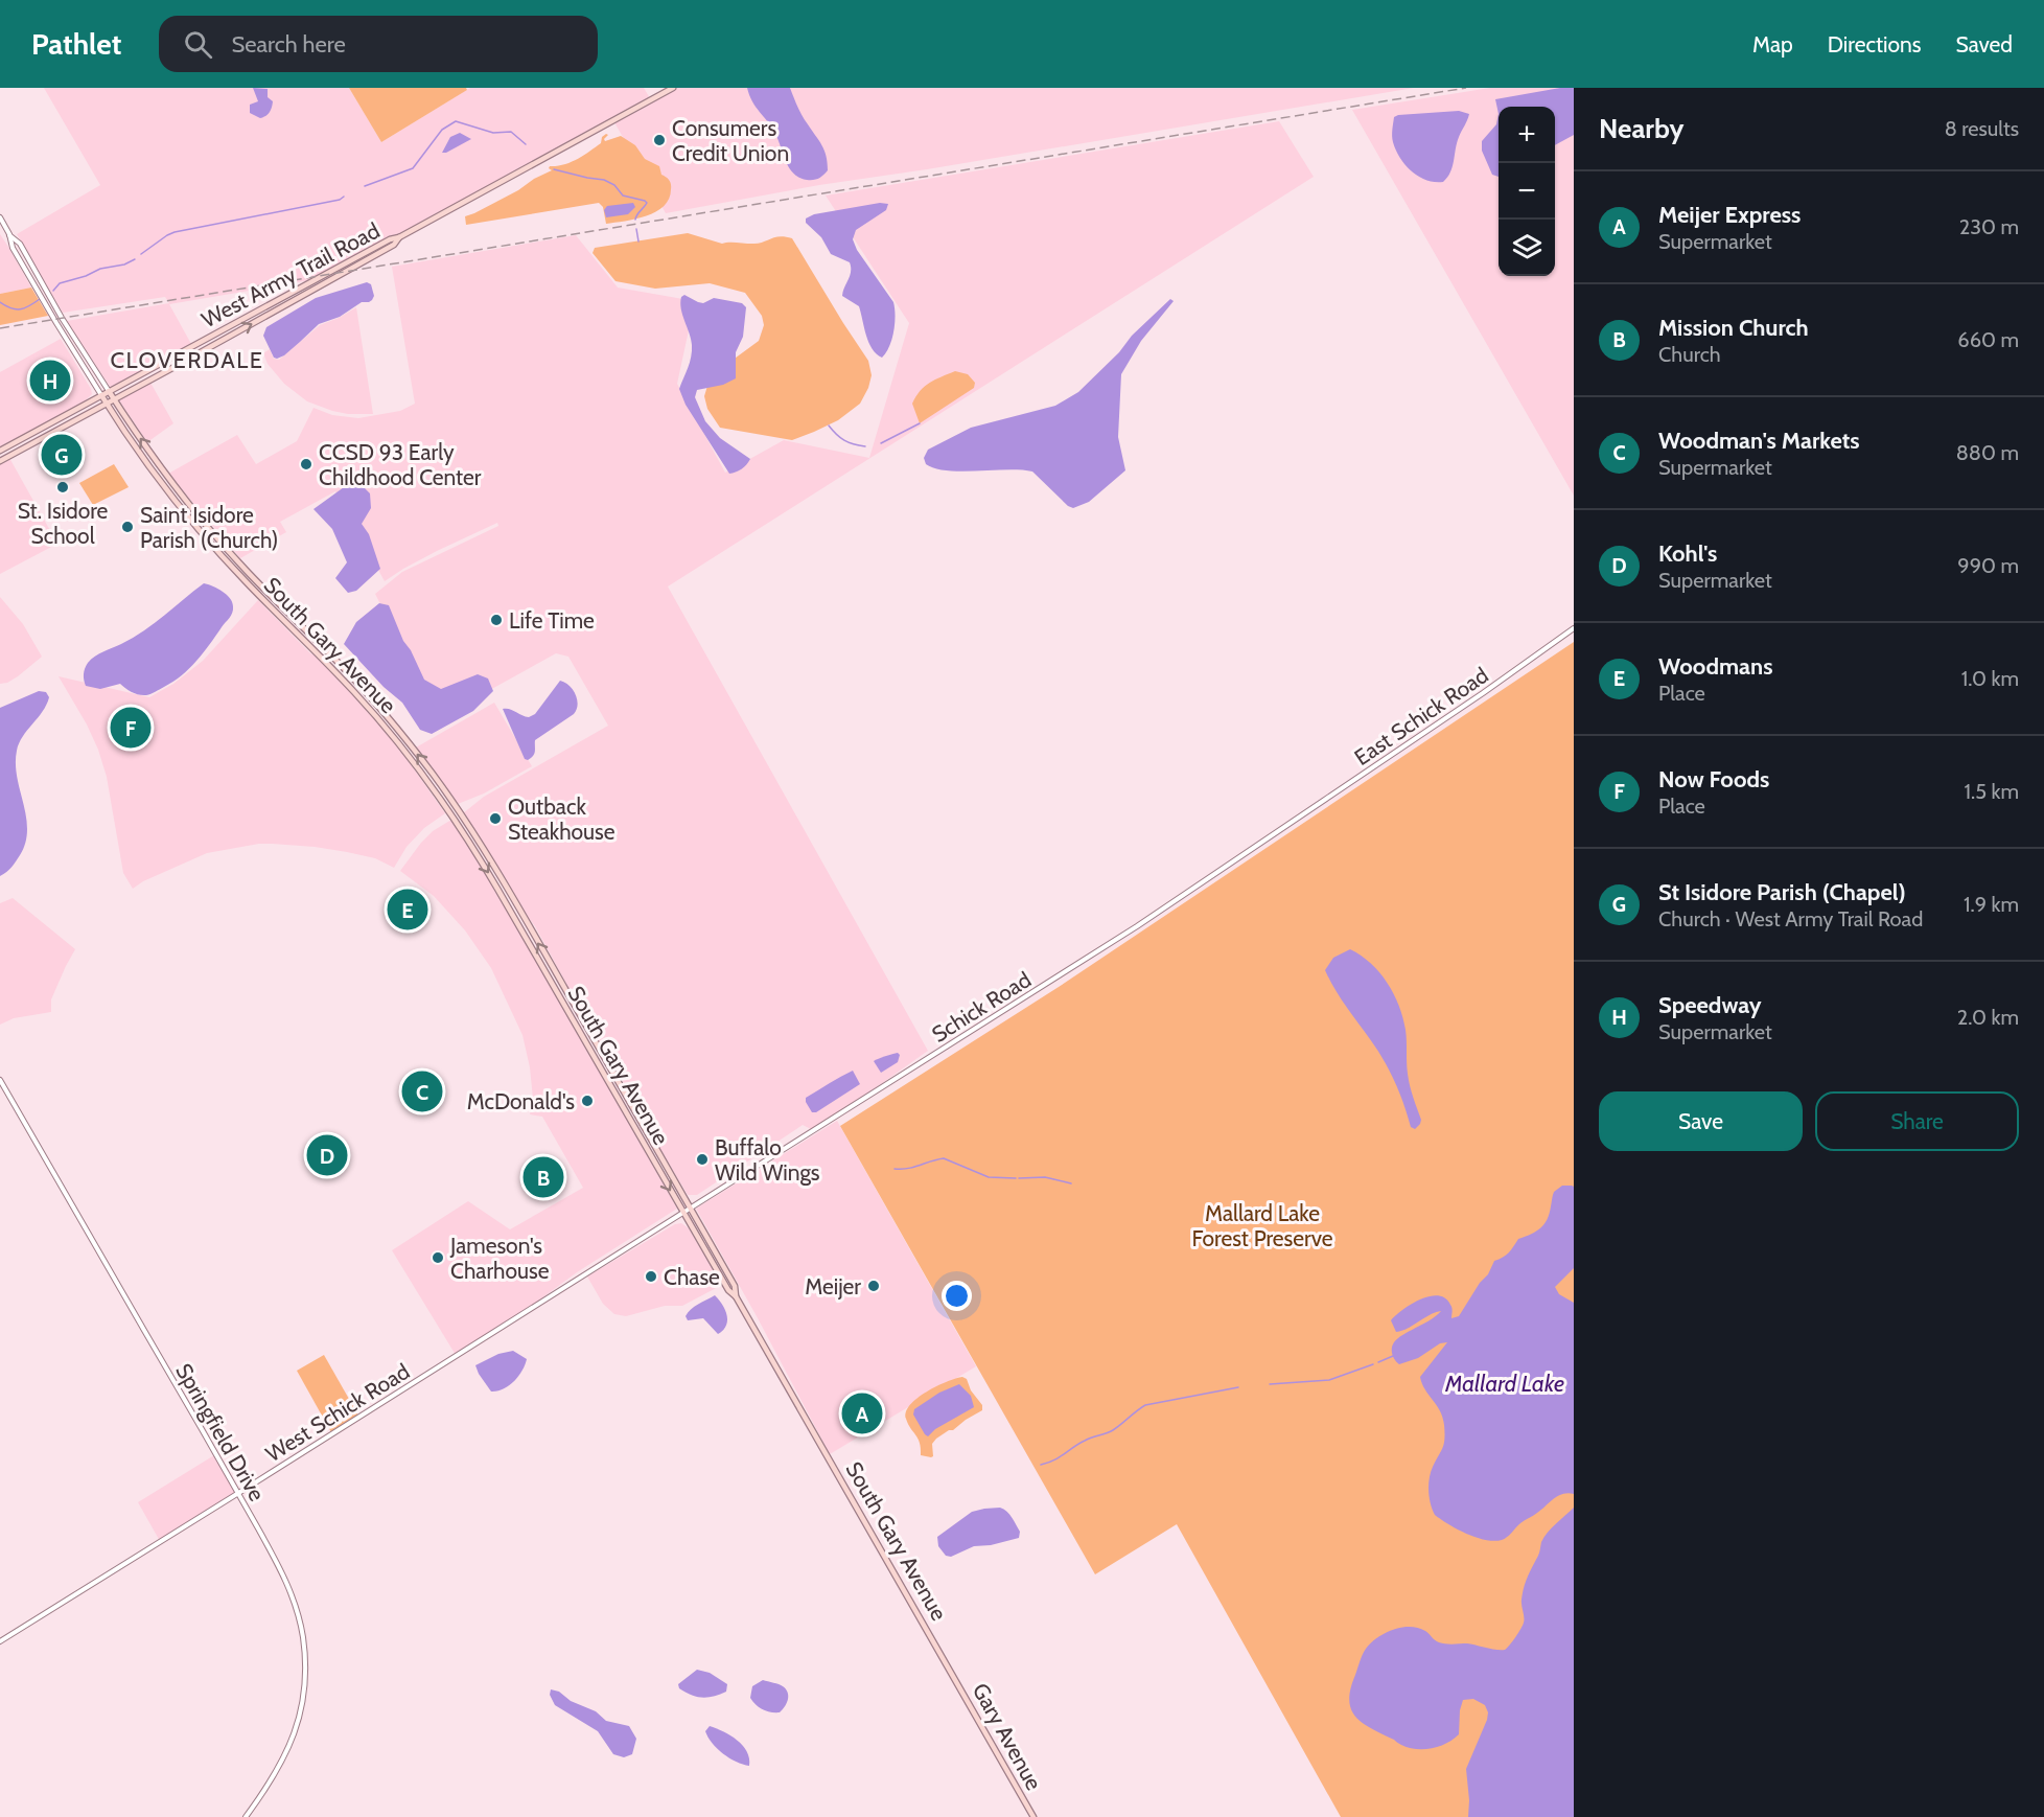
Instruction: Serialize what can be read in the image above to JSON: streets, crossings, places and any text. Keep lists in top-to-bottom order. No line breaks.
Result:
{"streets":{"main road":["West Army Trail Road","South Gary Avenue","Gary Avenue"],"street":["East Schick Road","Schick Road","West Schick Road","Springfield Drive"]},"crossings":[["West Army Trail Road","South Gary Avenue"],["South Gary Avenue","Schick Road"],["South Gary Avenue","West Schick Road"],["South Gary Avenue","Gary Avenue"],["East Schick Road","Schick Road"],["Schick Road","West Schick Road"],["West Schick Road","Springfield Drive"]],"districts":["CLOVERDALE"],"water":["Mallard Lake"],"parks":["Mallard Lake Forest Preserve"],"places":["Consumers Credit Union","CCSD 93 Early Childhood Center","St. Isidore School","Saint Isidore Parish (Church)","Life Time","Outback Steakhouse","McDonald's","Buffalo Wild Wings","Jameson's Charhouse","Chase","Meijer"],"page":{"header":"Pathlet","search":"Search here","nav":["Map","Directions","Saved"],"heading":["Nearby","8 results"],"map_buttons":["+","−"],"list":[{"mark":"A","name":"Meijer Express","note":"Supermarket","value":"230 m"},{"mark":"B","name":"Mission Church","note":"Church","value":"660 m"},{"mark":"C","name":"Woodman's Markets","note":"Supermarket","value":"880 m"},{"mark":"D","name":"Kohl's","note":"Supermarket","value":"990 m"},{"mark":"E","name":"Woodmans","note":"Place","value":"1.0 km"},{"mark":"F","name":"Now Foods","note":"Place","value":"1.5 km"},{"mark":"G","name":"St Isidore Parish (Chapel)","note":"Church · West Army Trail Road","value":"1.9 km"},{"mark":"H","name":"Speedway","note":"Supermarket","value":"2.0 km"}],"pins":["H","G","F","E","C","D","B","A"],"buttons":["Save","Share"]}}
